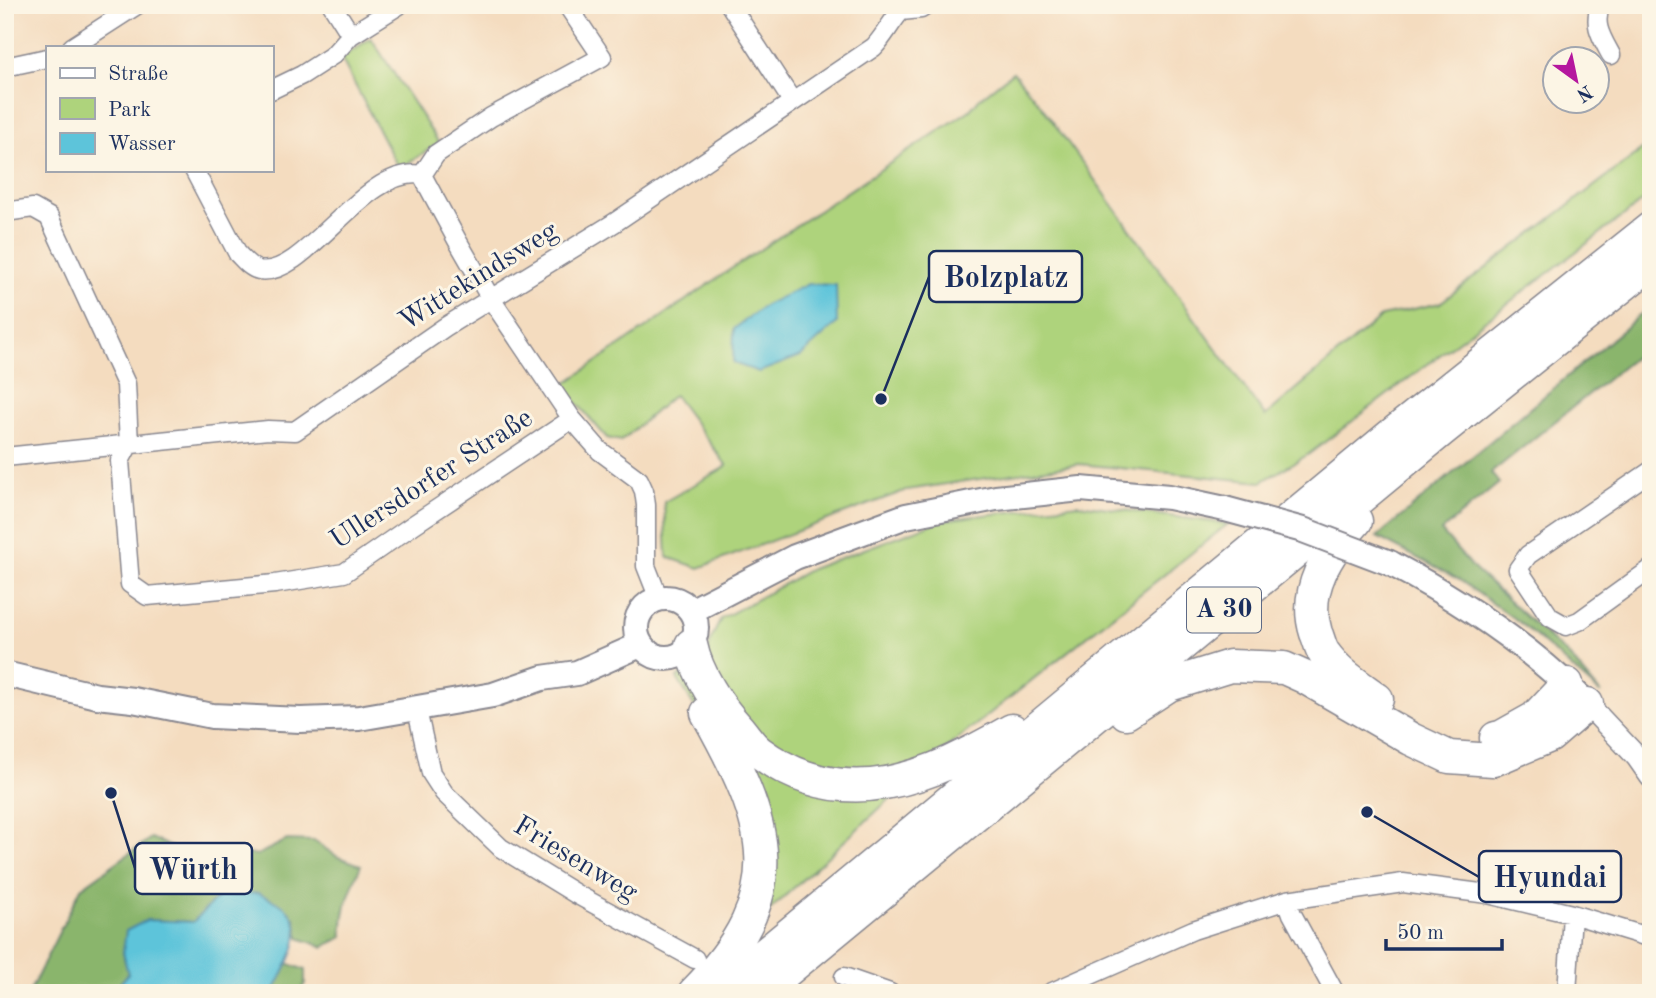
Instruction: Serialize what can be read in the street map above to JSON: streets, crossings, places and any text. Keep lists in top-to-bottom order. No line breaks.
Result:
{"streets":{"highway":["A 30"],"street":["Wittekindsweg","Ullersdorfer Straße","Friesenweg"]},"crossings":[["Wittekindsweg","Ullersdorfer Straße"]],"places":["Bolzplatz","Würth","Hyundai"],"legend":["Straße","Park","Wasser"],"scale_bar":"50 m","north":"bottom right"}
